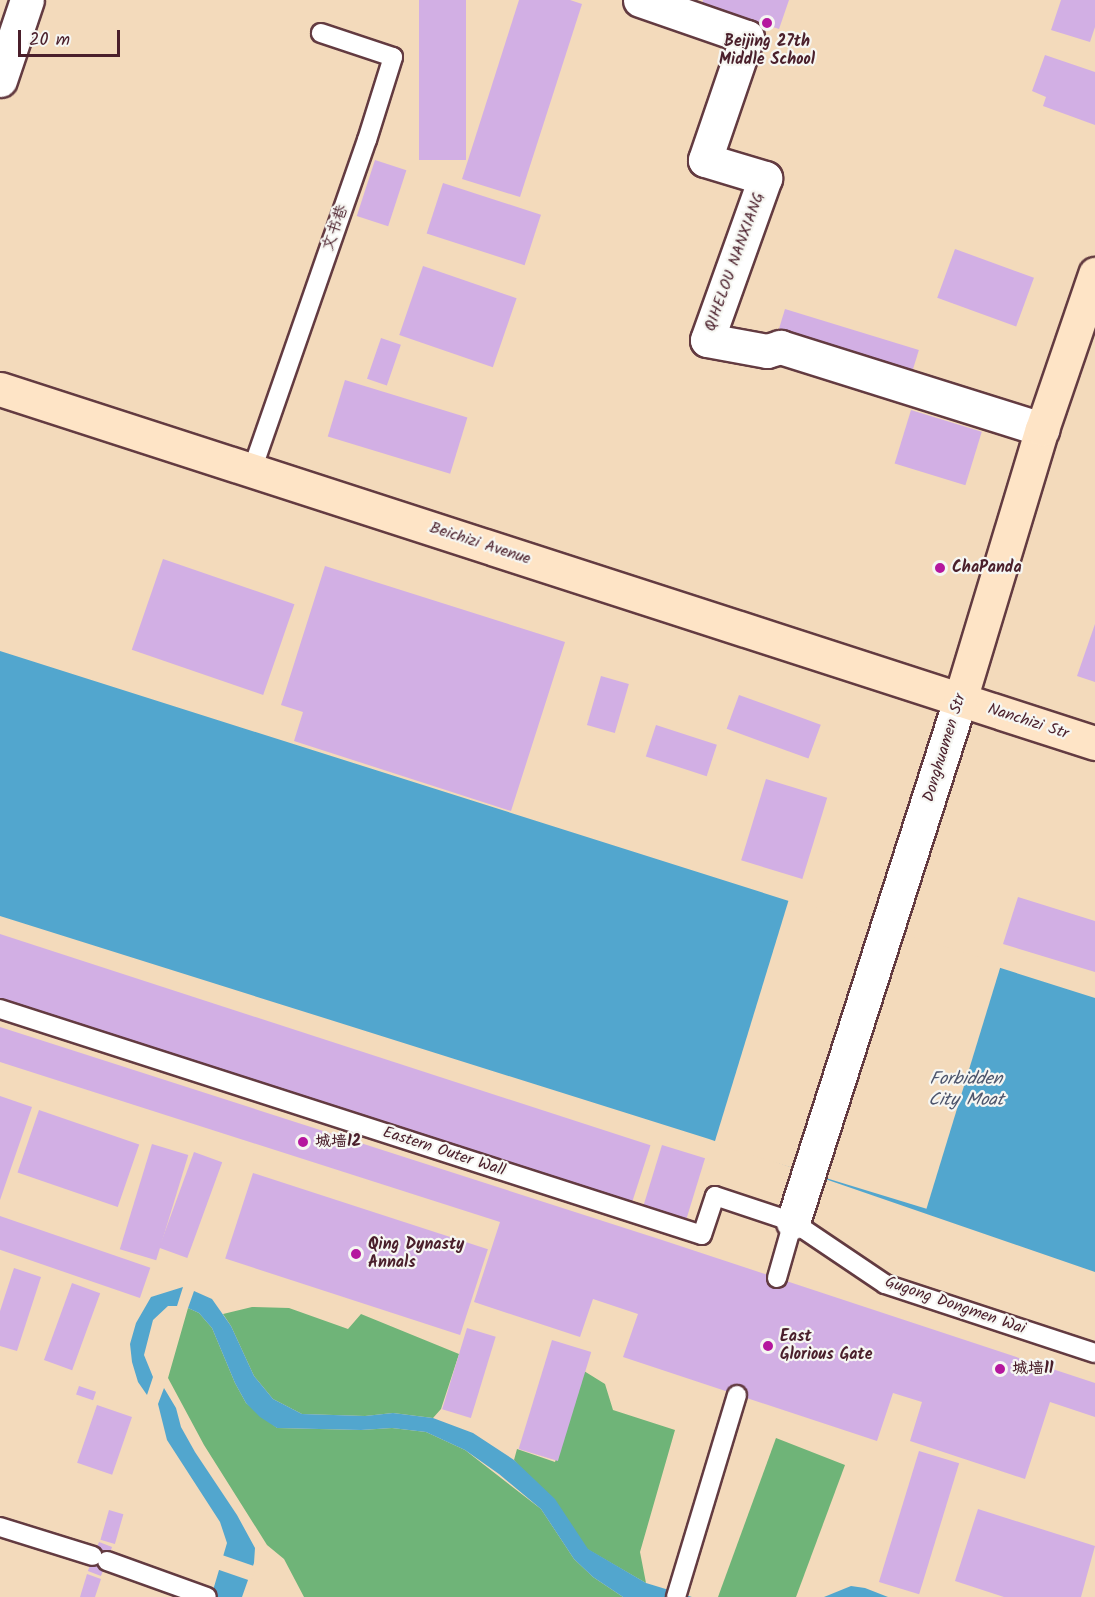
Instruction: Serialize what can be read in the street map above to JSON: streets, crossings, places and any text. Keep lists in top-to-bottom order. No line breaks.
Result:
{"streets":{"street":["QIHELOU NANXIANG","Beichizi Avenue","Nanchizi Str","Donghuamen Str"],"lane":["文书巷","Eastern Outer Wall","Gugong Dongmen Wai"]},"crossings":[["文书巷","Beichizi Avenue"],["QIHELOU NANXIANG","Donghuamen Str"],["Beichizi Avenue","Nanchizi Str"],["Beichizi Avenue","Donghuamen Str"],["Nanchizi Str","Donghuamen Str"],["Donghuamen Str","Eastern Outer Wall"],["Donghuamen Str","Gugong Dongmen Wai"],["Eastern Outer Wall","Gugong Dongmen Wai"]],"water":["Forbidden City Moat"],"places":["Beijing 27th Middle School","ChaPanda","城墙12","Qing Dynasty Annals","East Glorious Gate","城墙11"],"scale_bar":"20 m"}
